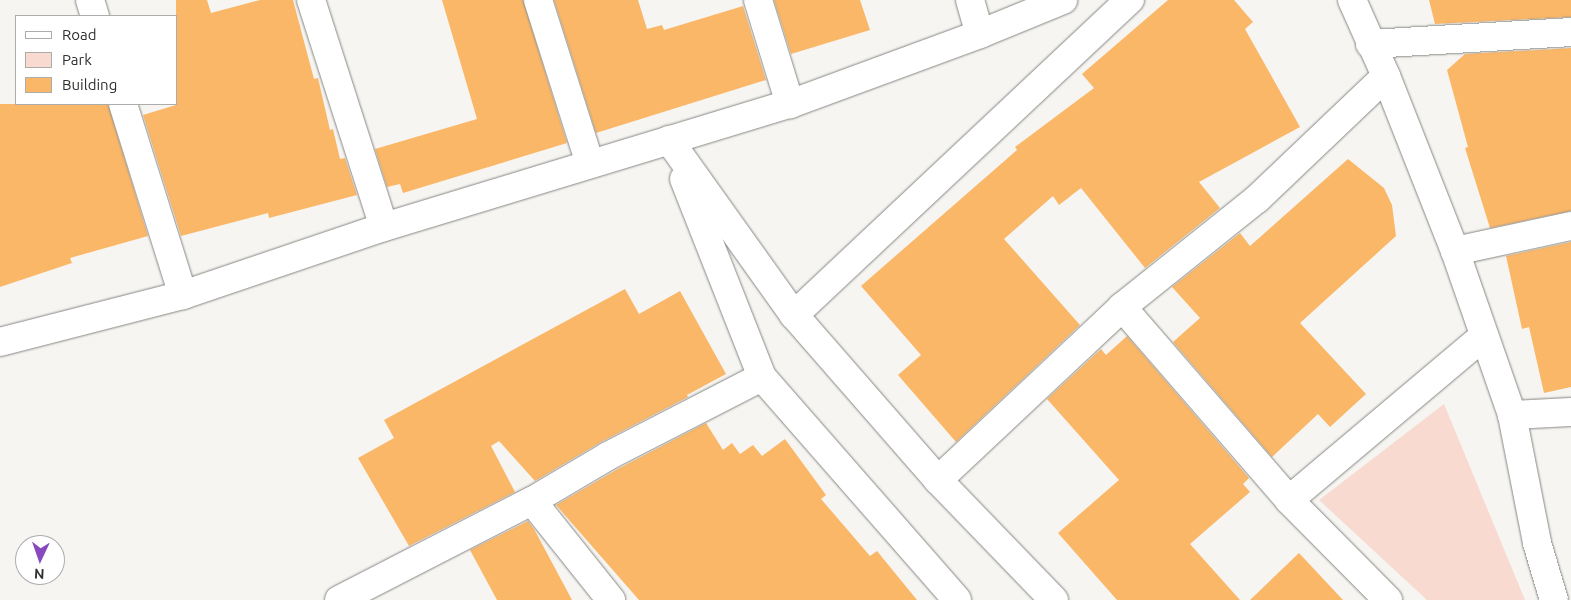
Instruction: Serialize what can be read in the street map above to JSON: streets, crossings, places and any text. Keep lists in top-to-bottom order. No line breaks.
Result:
{"legend":["Road","Park","Building"],"north":"bottom"}
